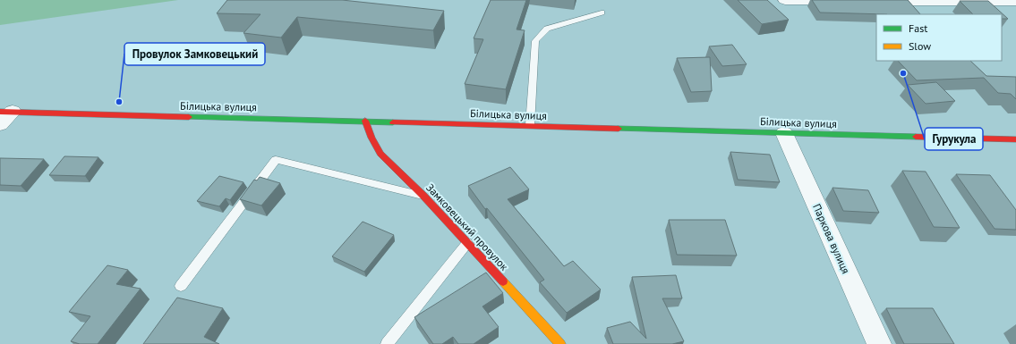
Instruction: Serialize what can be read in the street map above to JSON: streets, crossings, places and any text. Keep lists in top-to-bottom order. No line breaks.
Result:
{"streets":{"main road":["Білицька вулиця","Замковецький провулок"],"street":["Паркова вулиця"]},"crossings":[["Білицька вулиця","Замковецький провулок"],["Білицька вулиця","Паркова вулиця"]],"places":["Гурукула","Провулок Замковецький"],"legend":["Fast","Slow"]}
